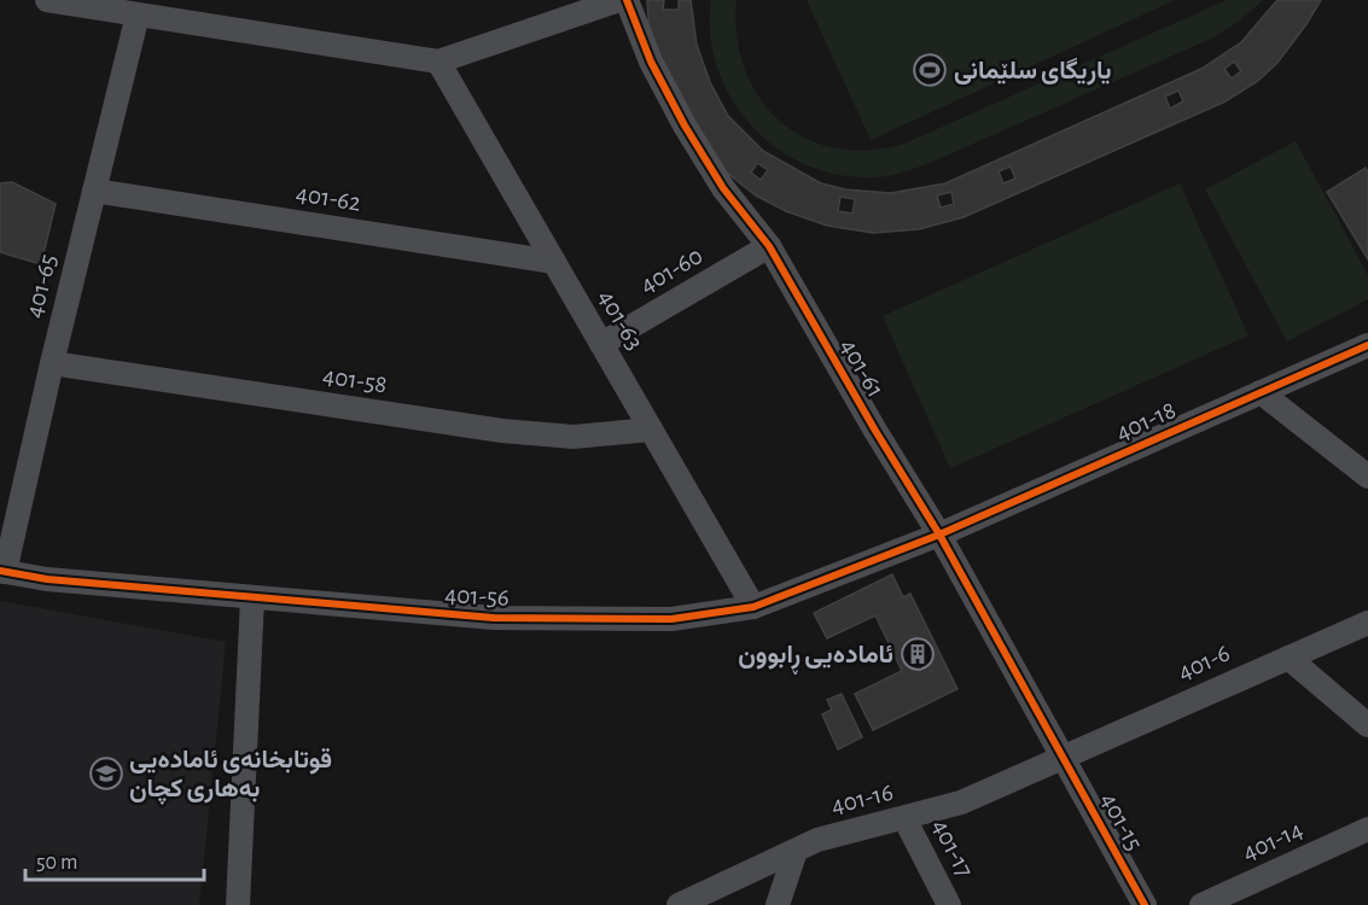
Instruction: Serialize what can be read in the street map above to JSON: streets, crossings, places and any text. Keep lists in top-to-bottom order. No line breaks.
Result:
{"streets":{"street":["401-62","401-60","401-65","401-63","401-61","401-58","401-18","401-56","401-6","401-16","401-15","401-14","401-17"]},"crossings":[["401-62","401-65"],["401-62","401-63"],["401-60","401-63"],["401-60","401-61"],["401-65","401-58"],["401-65","401-56"],["401-63","401-58"],["401-63","401-56"],["401-61","401-18"],["401-61","401-56"],["401-61","401-6"],["401-61","401-16"],["401-61","401-15"],["401-18","401-56"],["401-6","401-16"],["401-6","401-15"],["401-16","401-15"],["401-16","401-17"]],"places":{"sports":["یاریگای سلێمانی"],"building":["ئامادەیی ڕابوون"],"school or university":["قوتابخانەی ئامادەیی بەهاری کچان"]},"scale_bar":"50 m"}
